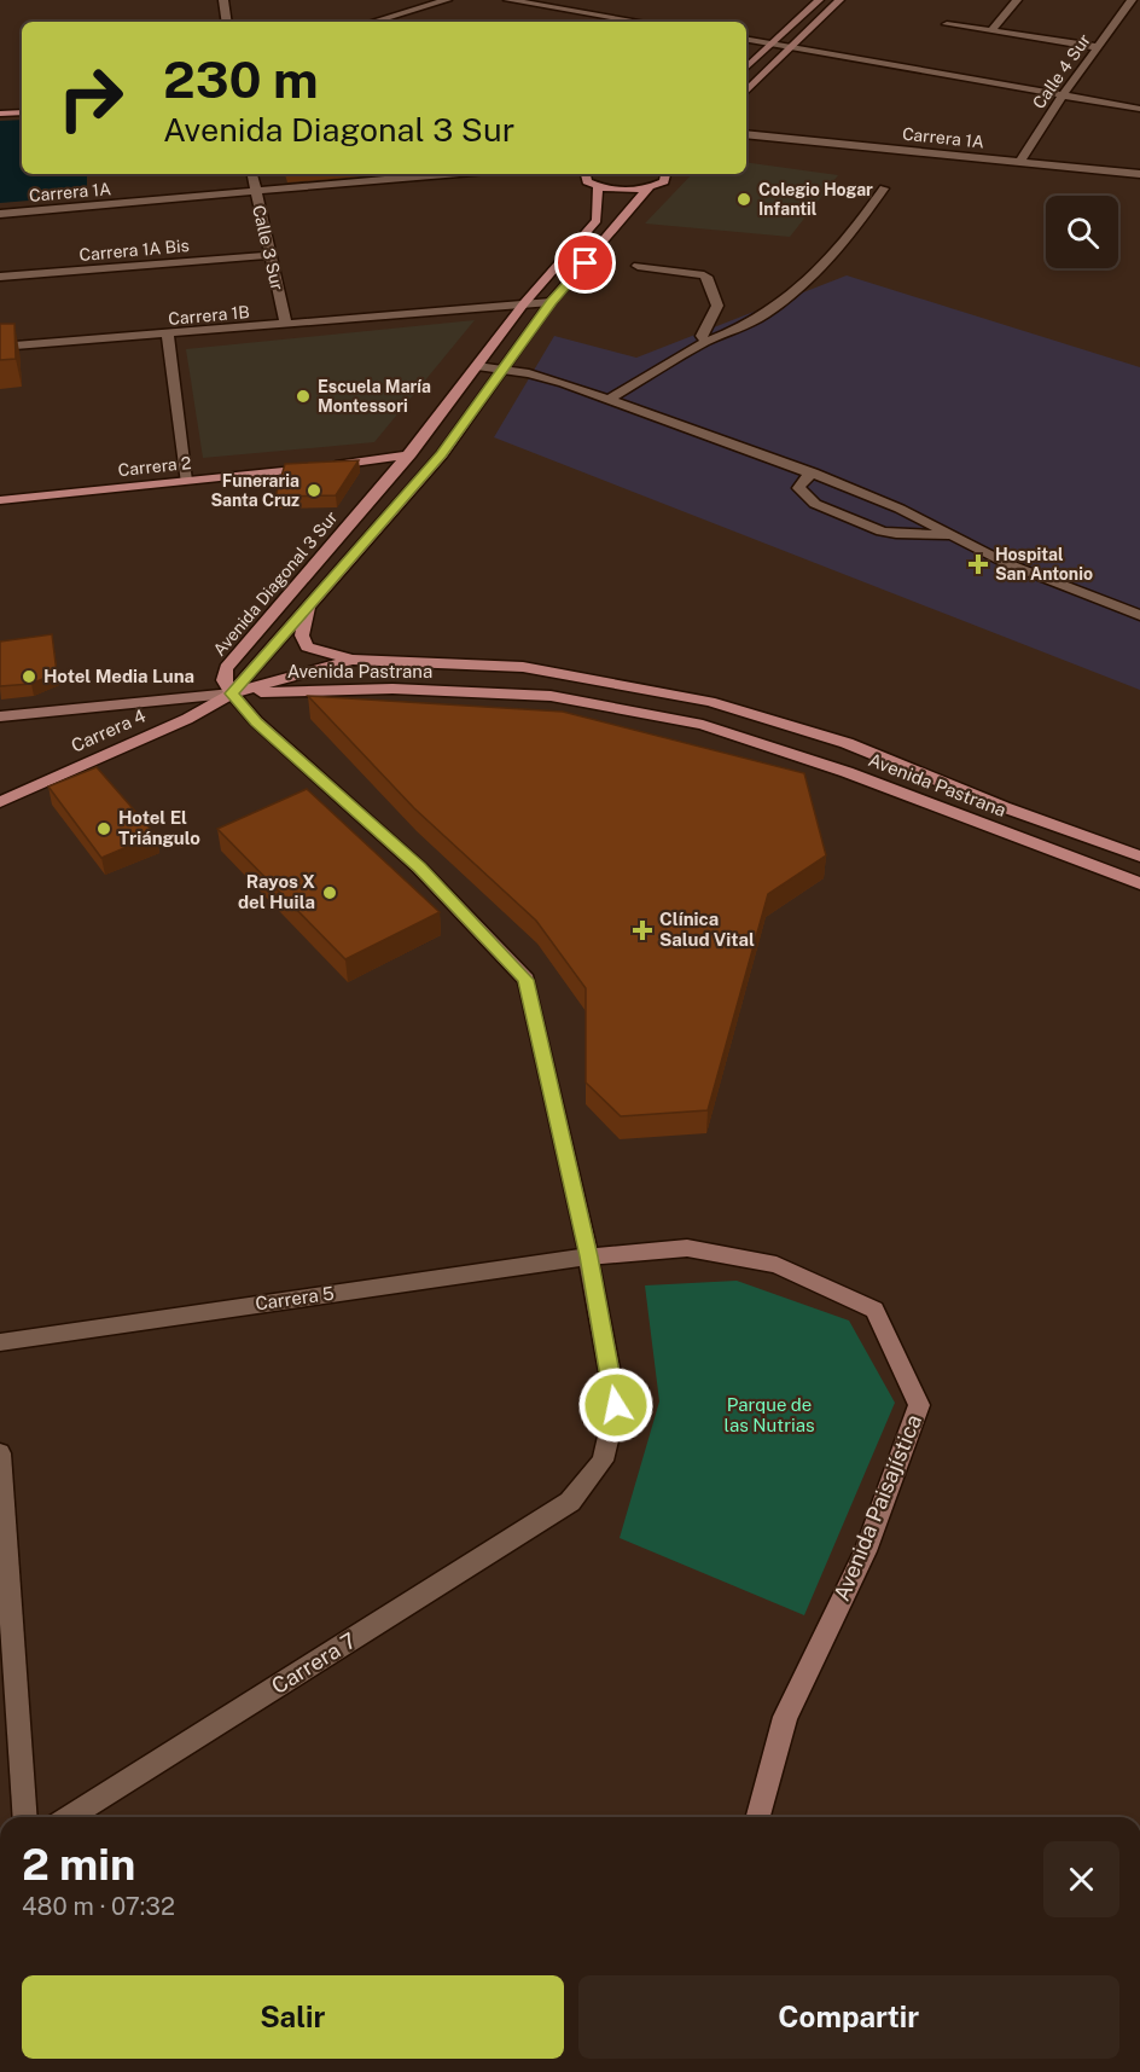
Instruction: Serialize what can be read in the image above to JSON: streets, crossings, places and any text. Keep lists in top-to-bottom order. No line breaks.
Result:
{"streets":{"main road":["Carrera 2","Avenida Diagonal 3 Sur","Avenida Pastrana","Carrera 4","Avenida Paisajística"],"street":["Calle 4 Sur","Carrera 1A","Calle 3 Sur","Carrera 1A Bis","Carrera 1B","Carrera 5","Carrera 7"]},"crossings":[["Calle 4 Sur","Carrera 1A"],["Carrera 1A","Calle 3 Sur"],["Calle 3 Sur","Carrera 1A Bis"],["Calle 3 Sur","Carrera 1B"],["Carrera 1B","Avenida Diagonal 3 Sur"],["Carrera 2","Avenida Diagonal 3 Sur"],["Avenida Diagonal 3 Sur","Avenida Pastrana"],["Avenida Diagonal 3 Sur","Carrera 4"],["Avenida Pastrana","Carrera 4"],["Carrera 5","Avenida Paisajística"],["Carrera 5","Carrera 7"],["Avenida Paisajística","Carrera 7"]],"parks":["Parque de las Nutrias"],"places":{"other":["Colegio Hogar Infantil","Escuela María Montessori","Funeraria Santa Cruz","Hotel Media Luna","Hotel El Triángulo","Rayos X del Huila"],"health":["Hospital San Antonio","Clínica Salud Vital"]},"page":{"turn":["230 m","Avenida Diagonal 3 Sur"],"heading":["2 min","480 m · 07:32"],"buttons":["Salir","Compartir"]}}
